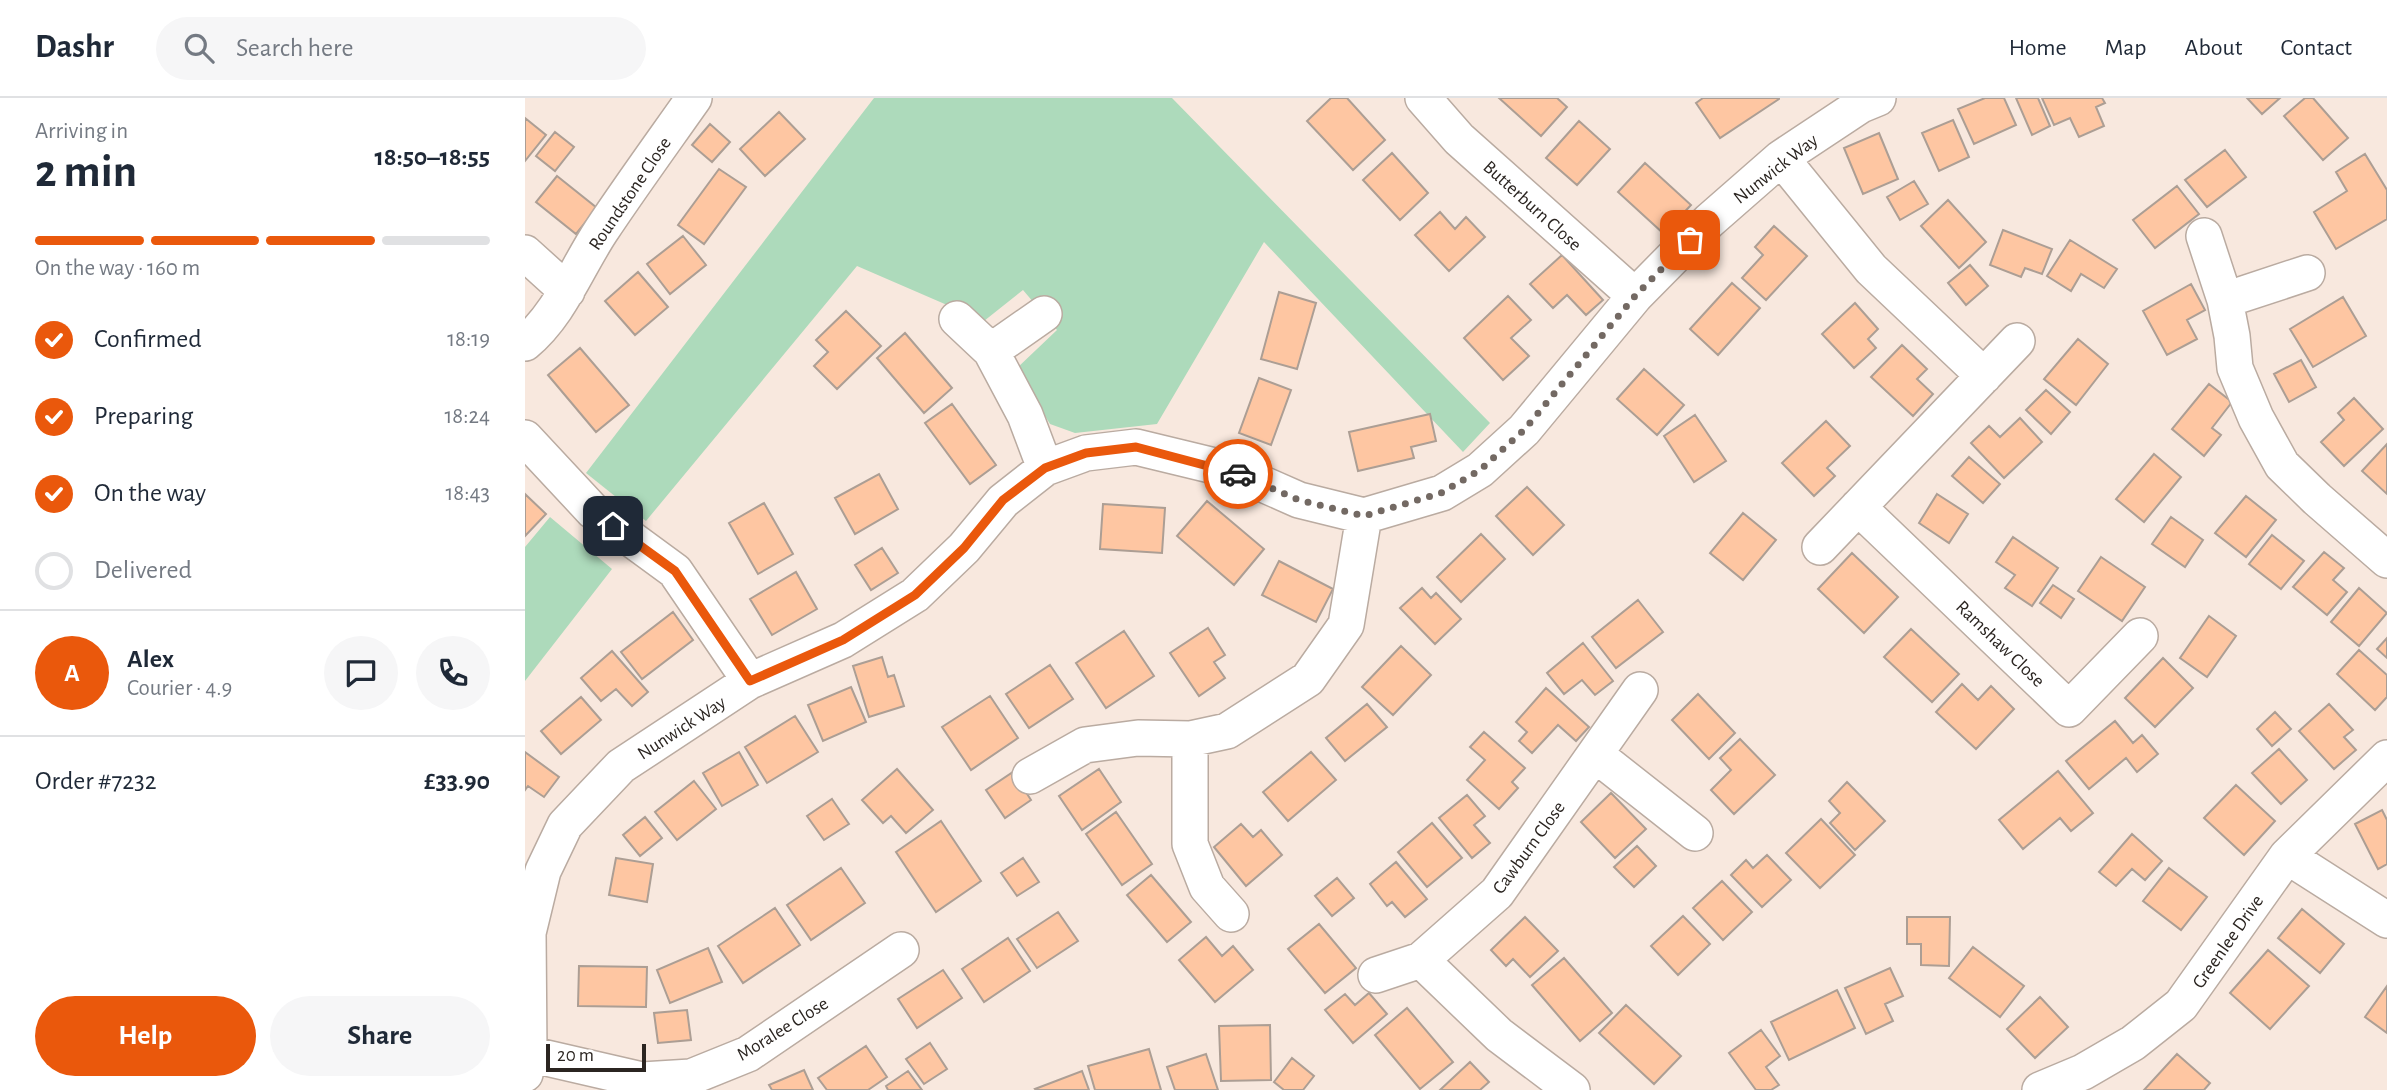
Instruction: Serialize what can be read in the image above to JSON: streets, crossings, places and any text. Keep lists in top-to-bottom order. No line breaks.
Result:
{"streets":{"street":["Nunwick Way","Roundstone Close","Butterburn Close","Ramshaw Close","Cawburn Close","Greenlee Drive","Moralee Close"]},"crossings":[["Nunwick Way","Butterburn Close"],["Nunwick Way","Moralee Close"]],"scale_bar":"20 m","page":{"header":"Dashr","search":"Search here","nav":["Home","Map","About","Contact"],"heading":["2 min","Arriving in","18:50–18:55"],"panel":["Alex","Courier · 4.9","Order #7232","£33.90"],"bar":"On the way · 160 m","list":[["Confirmed","18:19"],["Preparing","18:24"],["On the way","18:43"],"Delivered"],"round":"A","buttons":["Help","Share"],"scale":"20 m"}}
